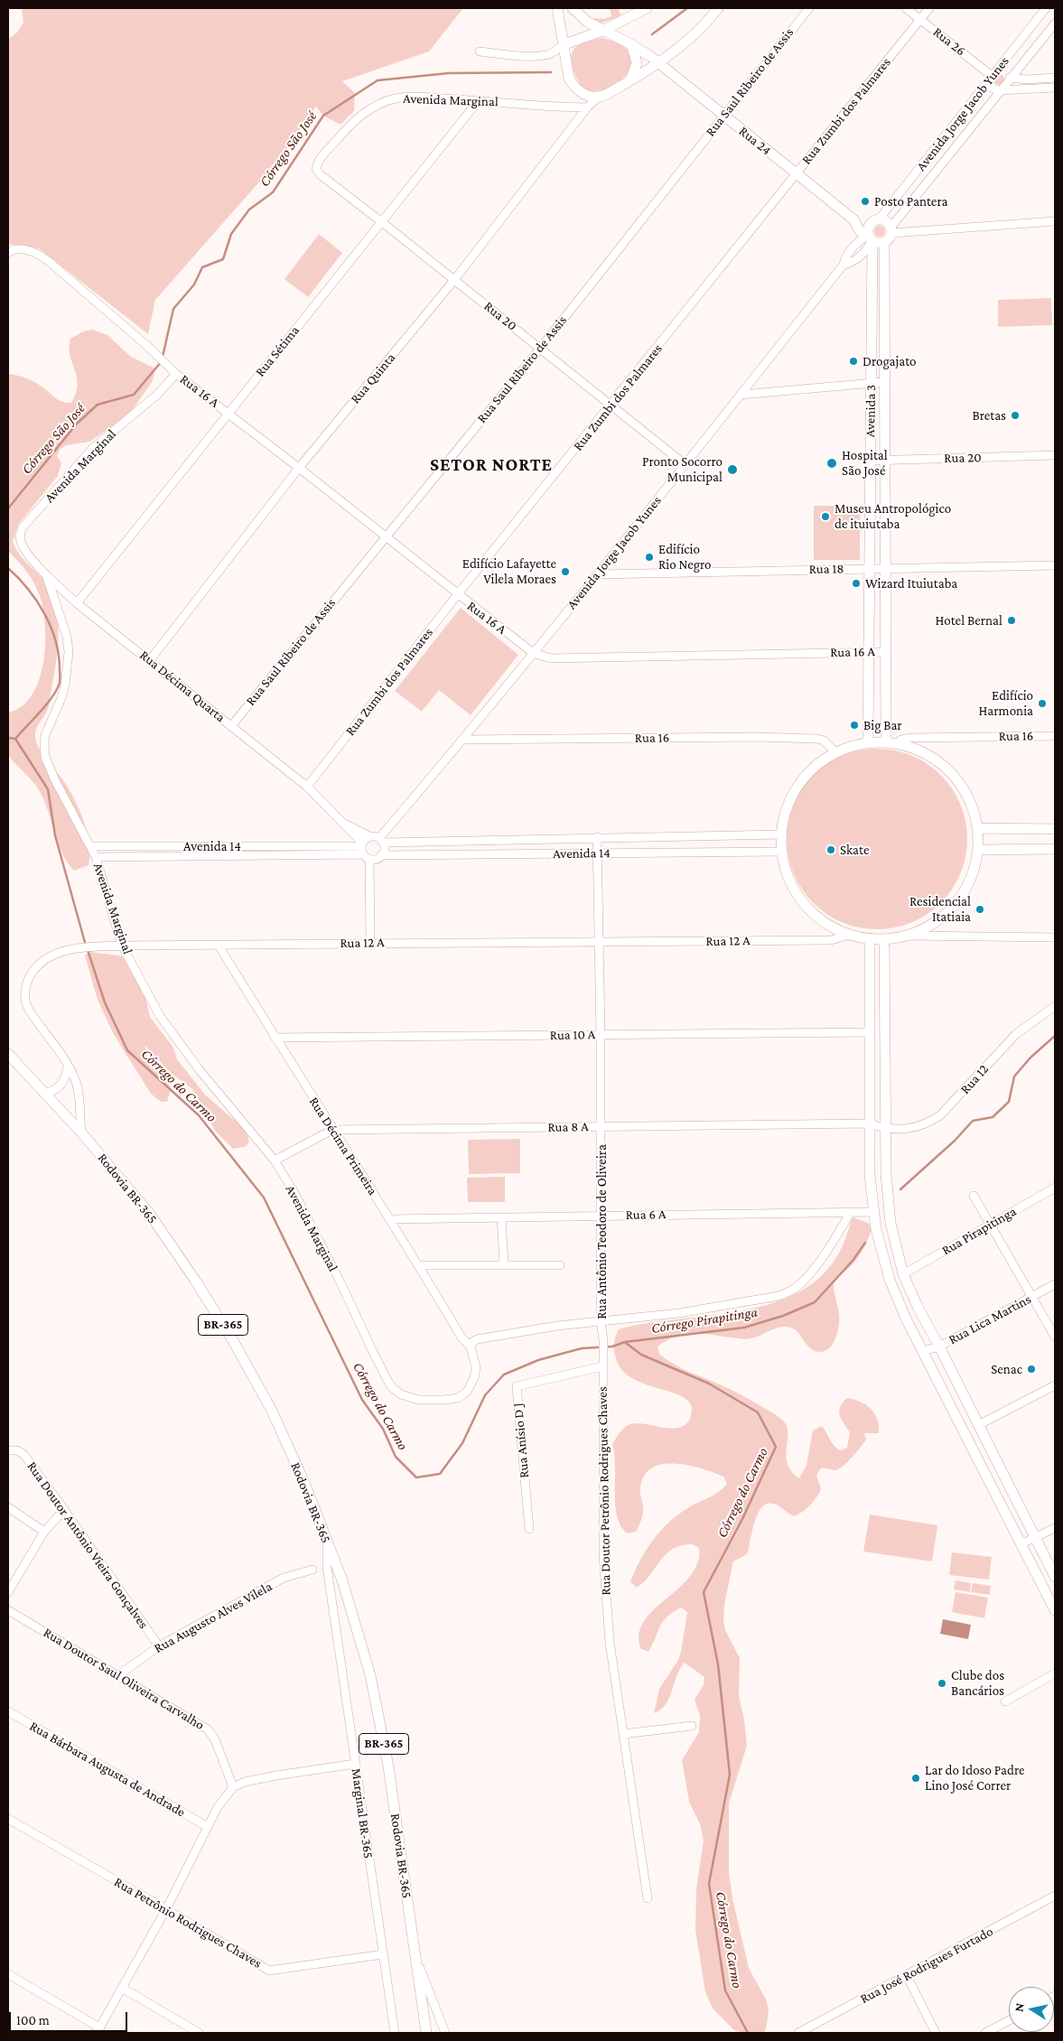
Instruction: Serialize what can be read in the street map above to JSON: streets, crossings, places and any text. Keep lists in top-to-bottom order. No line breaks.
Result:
{"streets":{"main road":["Rua 24","Avenida 3","Rodovia BR-365","BR-365"],"street":["Rua 26","Rua Saul Ribeiro de Assis","Avenida Marginal","Rua Zumbi dos Palmares","Avenida Jorge Jacob Yunes","Rua 20","Rua Sétima","Rua Quinta","Rua 16 A","Rua 18","Rua Décima Quarta","Rua 16","Avenida 14","Rua 12 A","Rua 10 A","Rua 12","Rua 8 A","Rua Décima Primeira","Rua 6 A","Rua Pirapitinga","Rua Antônio Teodoro de Oliveira","Rua Lica Martins","Rua Anísio D J","Rua Doutor Petrônio Rodrigues Chaves","Rua Doutor Antônio Vieira Gonçalves","Rua Augusto Alves Vilela","Rua Doutor Saul Oliveira Carvalho","Rua Bárbara Augusta de Andrade","Marginal BR-365","Rua Petrônio Rodrigues Chaves","Rua José Rodrigues Furtado"]},"crossings":[["Rua 26","Rua Zumbi dos Palmares"],["Rua 26","Avenida Jorge Jacob Yunes"],["Rua Saul Ribeiro de Assis","Rua 24"],["Rua Saul Ribeiro de Assis","Rua 20"],["Rua Saul Ribeiro de Assis","Rua 16 A"],["Rua Saul Ribeiro de Assis","Rua Décima Quarta"],["Avenida Marginal","Rua 20"],["Avenida Marginal","Rua Sétima"],["Avenida Marginal","Rua Quinta"],["Avenida Marginal","Rua 16 A"],["Avenida Marginal","Rua Décima Quarta"],["Avenida Marginal","Avenida 14"],["Avenida Marginal","Rua 12 A"],["Avenida Marginal","Rua 8 A"],["Avenida Marginal","Rua Décima Primeira"],["Rua Zumbi dos Palmares","Rua 24"],["Rua Zumbi dos Palmares","Rua 20"],["Rua Zumbi dos Palmares","Rua 16 A"],["Rua Zumbi dos Palmares","Rua Décima Quarta"],["Avenida Jorge Jacob Yunes","Rua 24"],["Avenida Jorge Jacob Yunes","Rua 20"],["Avenida Jorge Jacob Yunes","Rua 16 A"],["Avenida Jorge Jacob Yunes","Avenida 3"],["Avenida Jorge Jacob Yunes","Rua 18"],["Avenida Jorge Jacob Yunes","Rua Décima Quarta"],["Avenida Jorge Jacob Yunes","Rua 16"],["Avenida Jorge Jacob Yunes","Avenida 14"],["Rua 24","Rua Quinta"],["Rua 24","Avenida 3"],["Rua 20","Rua Sétima"],["Rua 20","Rua Quinta"],["Rua 20","Avenida 3"],["Rua Sétima","Rua 16 A"],["Rua Sétima","Rua Décima Quarta"],["Rua Quinta","Rua 16 A"],["Rua Quinta","Rua Décima Quarta"],["Rua 16 A","Avenida 3"],["Avenida 3","Rua 18"],["Rua Décima Quarta","Avenida 14"],["Avenida 14","Rua Antônio Teodoro de Oliveira"],["Rua 12 A","Rua Décima Primeira"],["Rua 12 A","Rodovia BR-365"],["Rua 12 A","Rua Antônio Teodoro de Oliveira"],["Rua 10 A","Rua Décima Primeira"],["Rua 10 A","Rua Antônio Teodoro de Oliveira"],["Rua 12","Rua 8 A"],["Rua 8 A","Rua Décima Primeira"],["Rua 8 A","Rua Antônio Teodoro de Oliveira"],["Rua Décima Primeira","Rua 6 A"],["Rodovia BR-365","Marginal BR-365"],["Rua 6 A","Rua Antônio Teodoro de Oliveira"],["Rua Antônio Teodoro de Oliveira","Rua Doutor Petrônio Rodrigues Chaves"],["Rua Anísio D J","Rua Doutor Petrônio Rodrigues Chaves"],["Rua Doutor Antônio Vieira Gonçalves","Rua Augusto Alves Vilela"],["Rua Augusto Alves Vilela","Rua Doutor Saul Oliveira Carvalho"],["Marginal BR-365","Rua Petrônio Rodrigues Chaves"]],"districts":["SETOR NORTE"],"water":["Córrego São José","Córrego do Carmo","Córrego Pirapitinga"],"places":["Posto Pantera","Drogajato","Bretas","Hospital São José","Pronto Socorro Municipal","Museu Antropológico de ituiutaba","Edifício Rio Negro","Edifício Lafayette Vilela Moraes","Wizard Ituiutaba","Hotel Bernal","Edifício Harmonia","Big Bar","Skate","Residencial Itatiaia","Senac","Clube dos Bancários","Lar do Idoso Padre Lino José Correr"],"scale_bar":"100 m","north":"left"}
